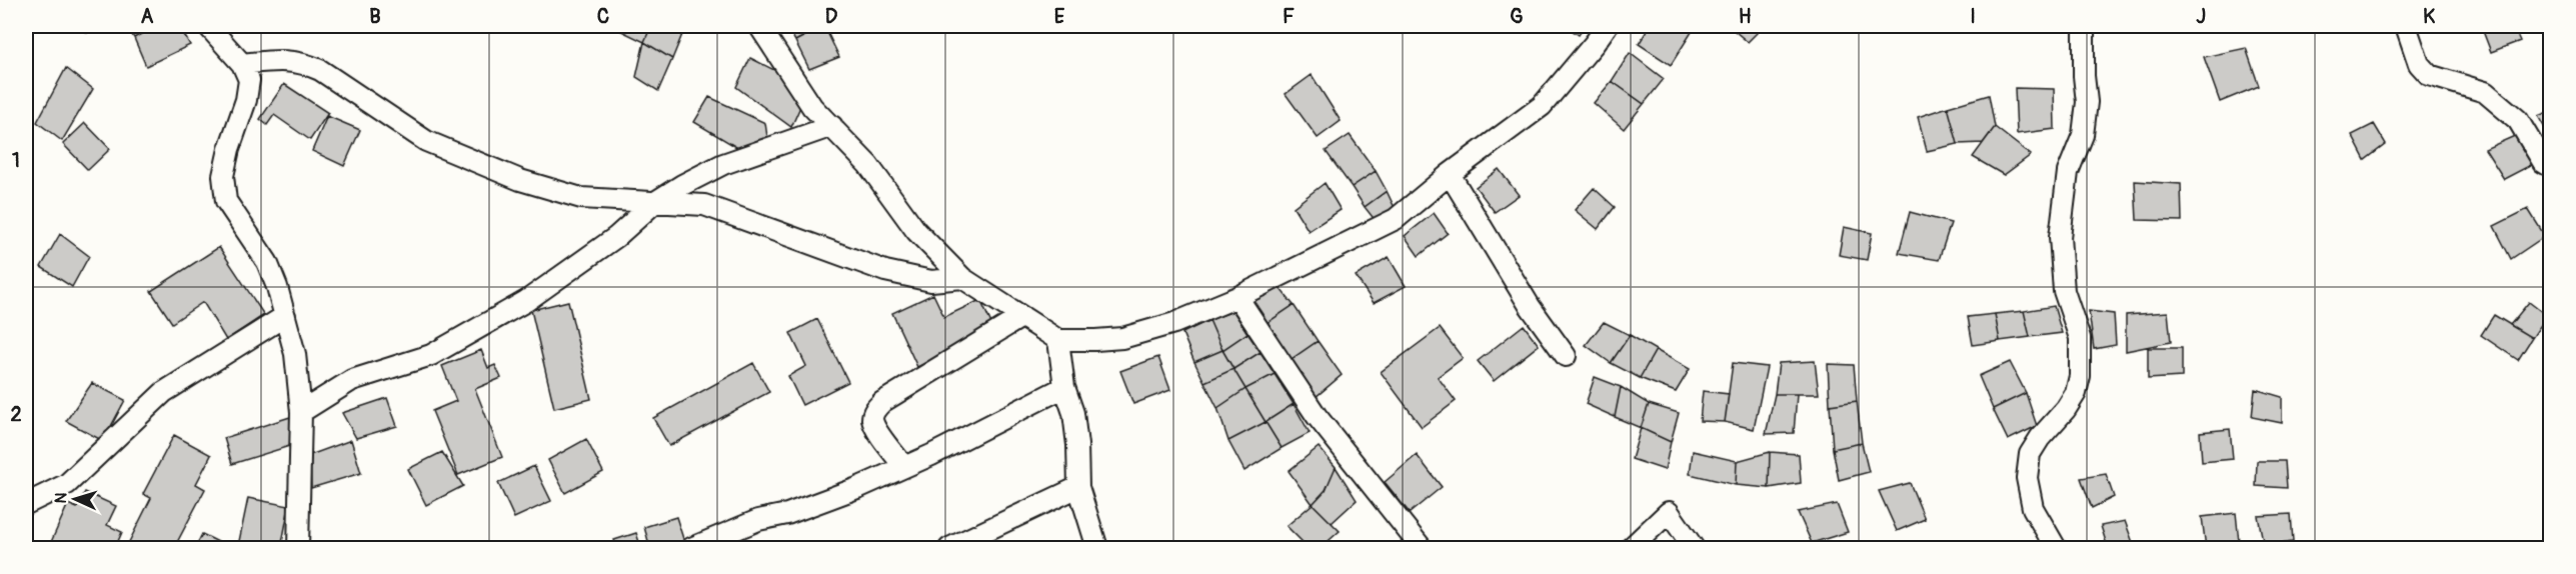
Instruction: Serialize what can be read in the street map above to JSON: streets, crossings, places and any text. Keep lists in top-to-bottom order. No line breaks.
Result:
{"north":"left","grid":{"columns":["A","B","C","D","E","F","G","H","I","J","K"],"rows":["1","2"]}}
